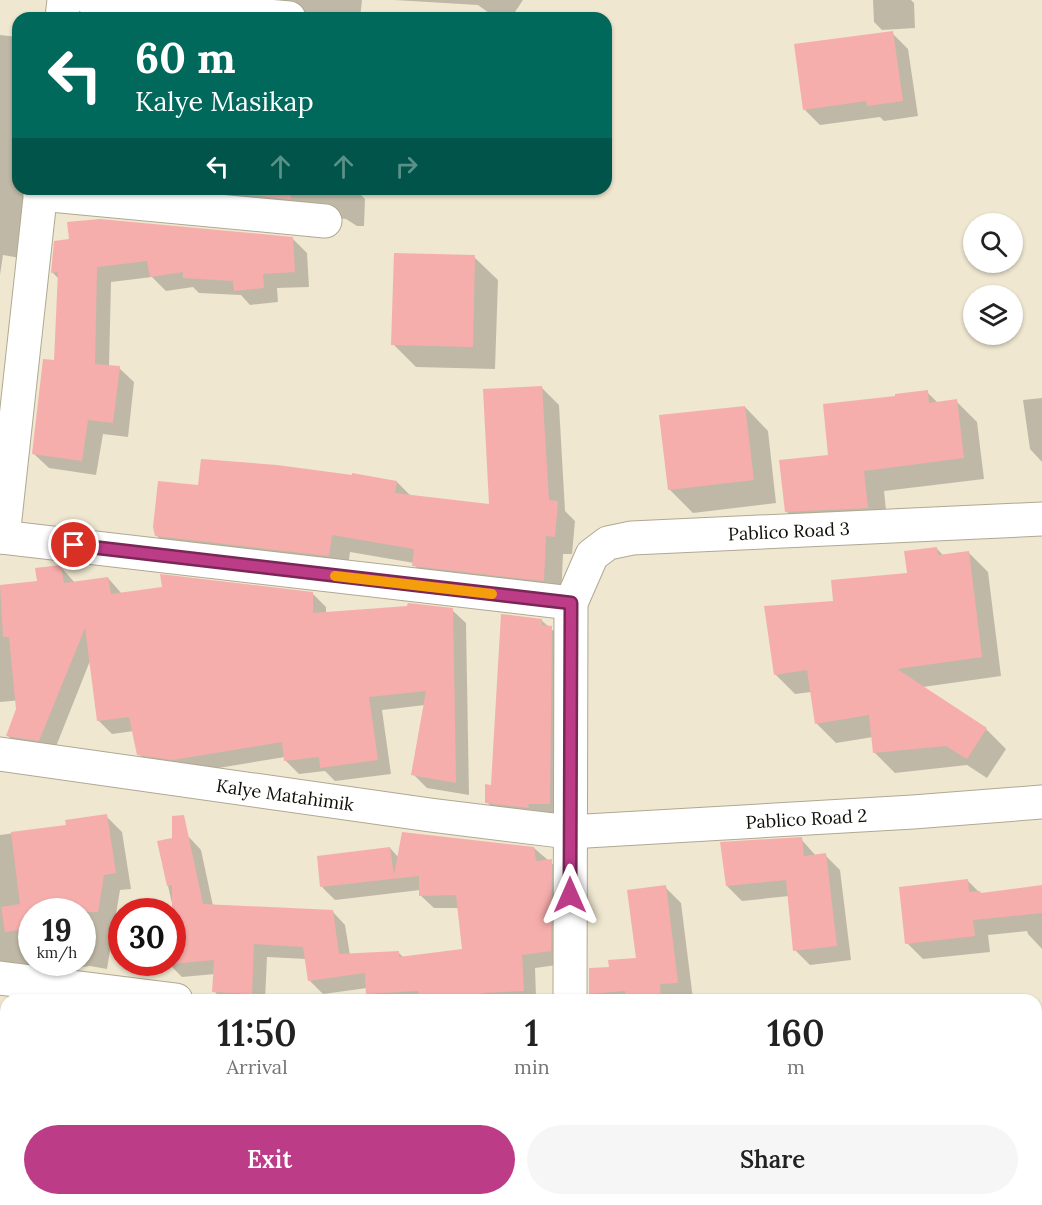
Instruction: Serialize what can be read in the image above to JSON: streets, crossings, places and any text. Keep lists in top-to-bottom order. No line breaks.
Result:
{"streets":{"street":["Pablico Road 3","Kalye Matahimik","Pablico Road 2"]},"crossings":[["Kalye Matahimik","Pablico Road 2"]],"page":{"turn":["60 m","Kalye Masikap"],"speed":"19 km/h","limit":"30","eta":["11:50","Arrival","1","min","160","m"],"buttons":["Exit","Share"]}}
